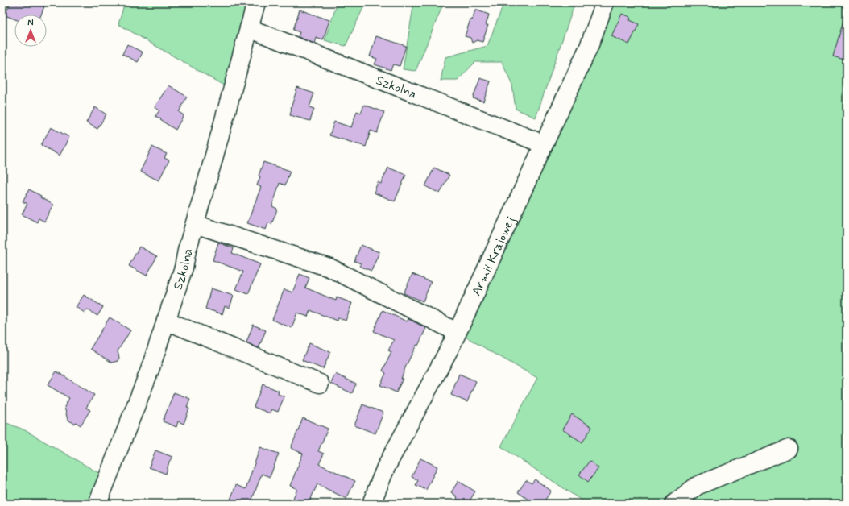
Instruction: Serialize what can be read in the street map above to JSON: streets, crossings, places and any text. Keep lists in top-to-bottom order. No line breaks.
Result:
{"streets":{"street":["Szkolna","Armii Krajowej"]},"crossings":[["Szkolna","Armii Krajowej"]],"north":"top"}
